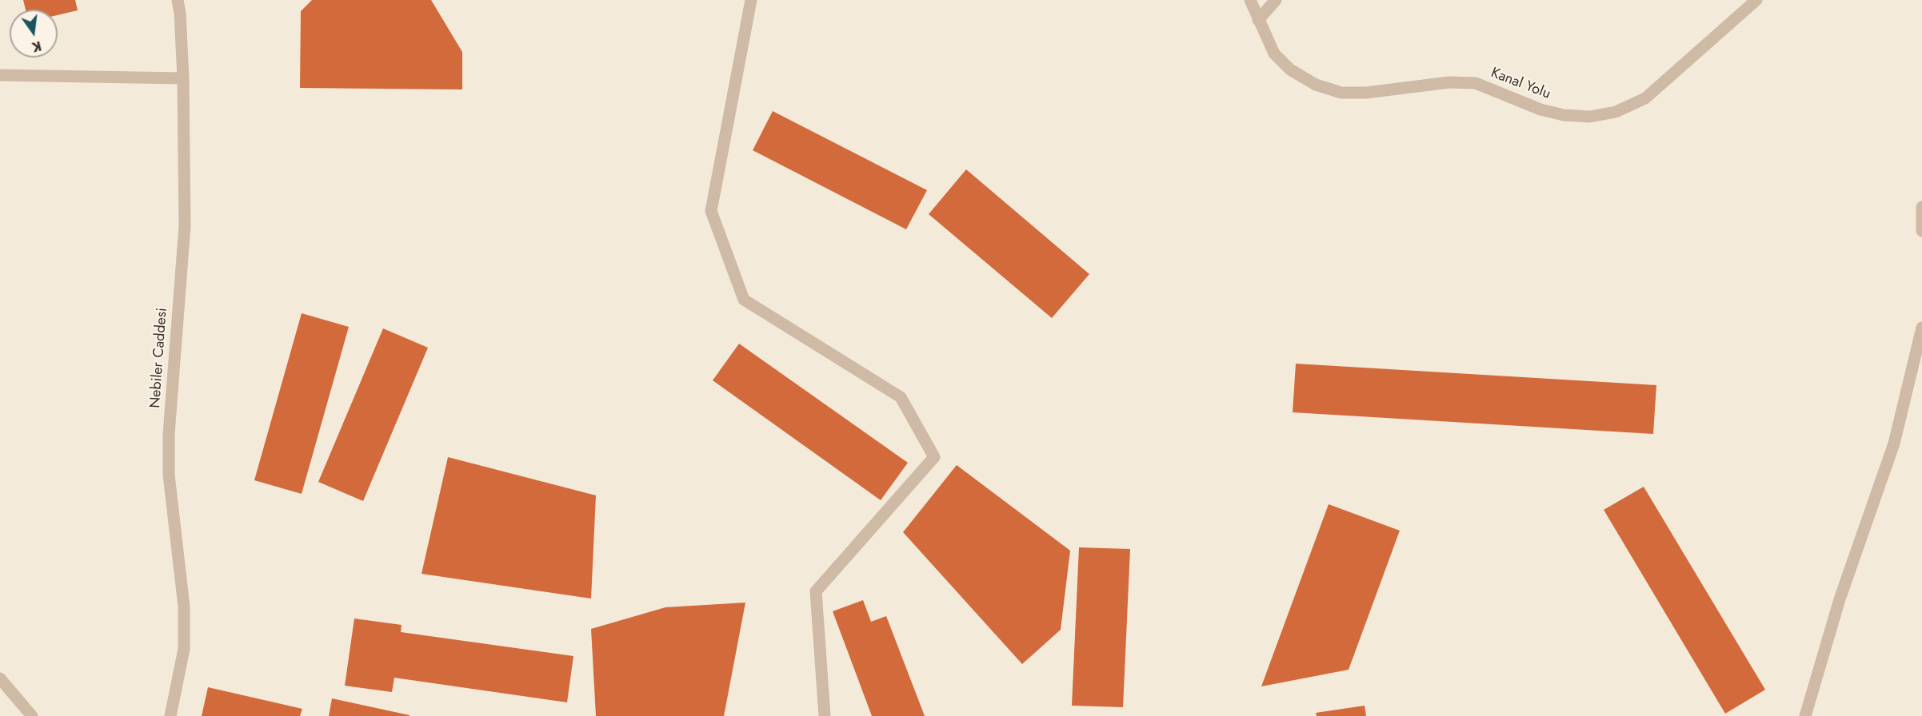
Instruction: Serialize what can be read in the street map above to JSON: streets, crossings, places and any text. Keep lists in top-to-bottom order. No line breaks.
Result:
{"streets":{"street":["Kanal Yolu","Nebiler Caddesi"]},"north":"bottom"}
